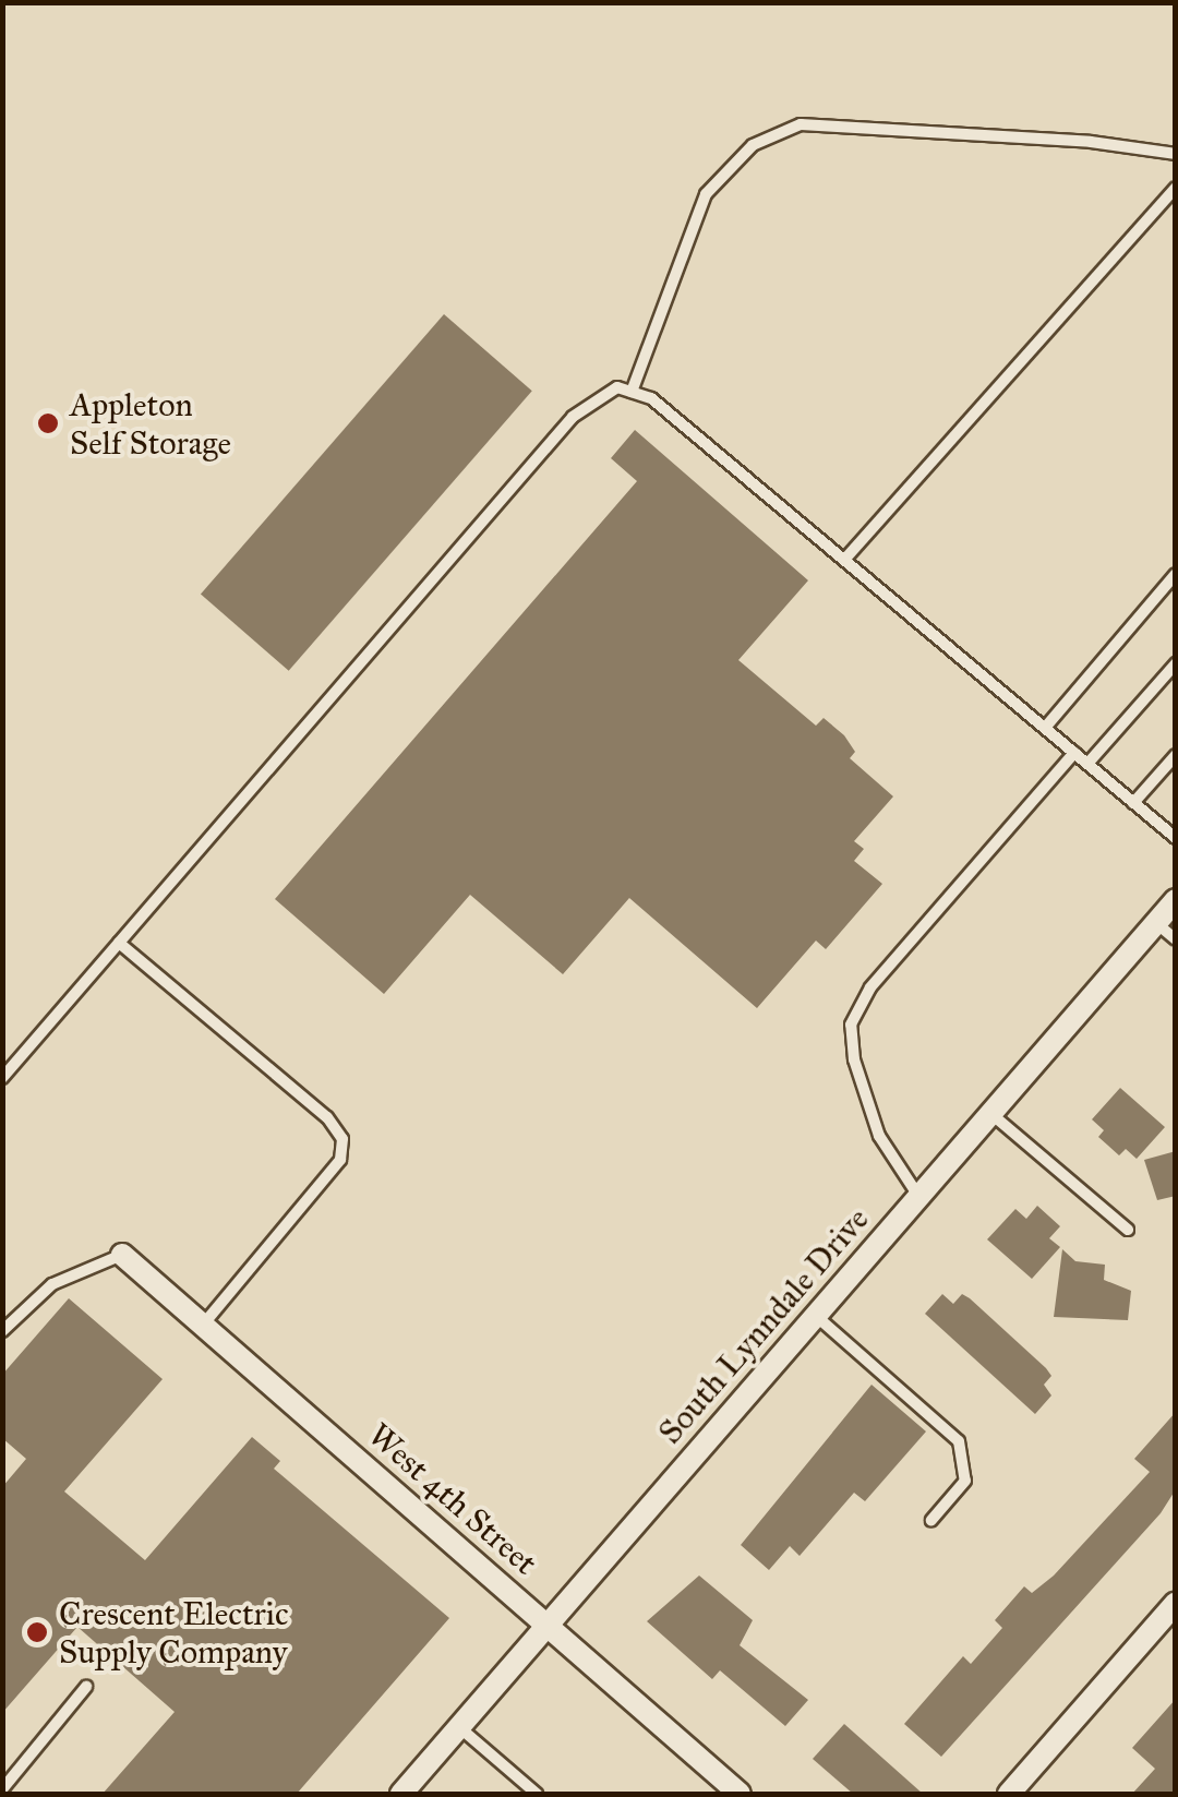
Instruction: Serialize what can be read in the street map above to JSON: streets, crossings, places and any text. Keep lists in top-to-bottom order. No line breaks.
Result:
{"streets":{"street":["South Lynndale Drive","West 4th Street"]},"crossings":[["South Lynndale Drive","West 4th Street"]],"places":["Appleton Self Storage","Crescent Electric Supply Company"]}
